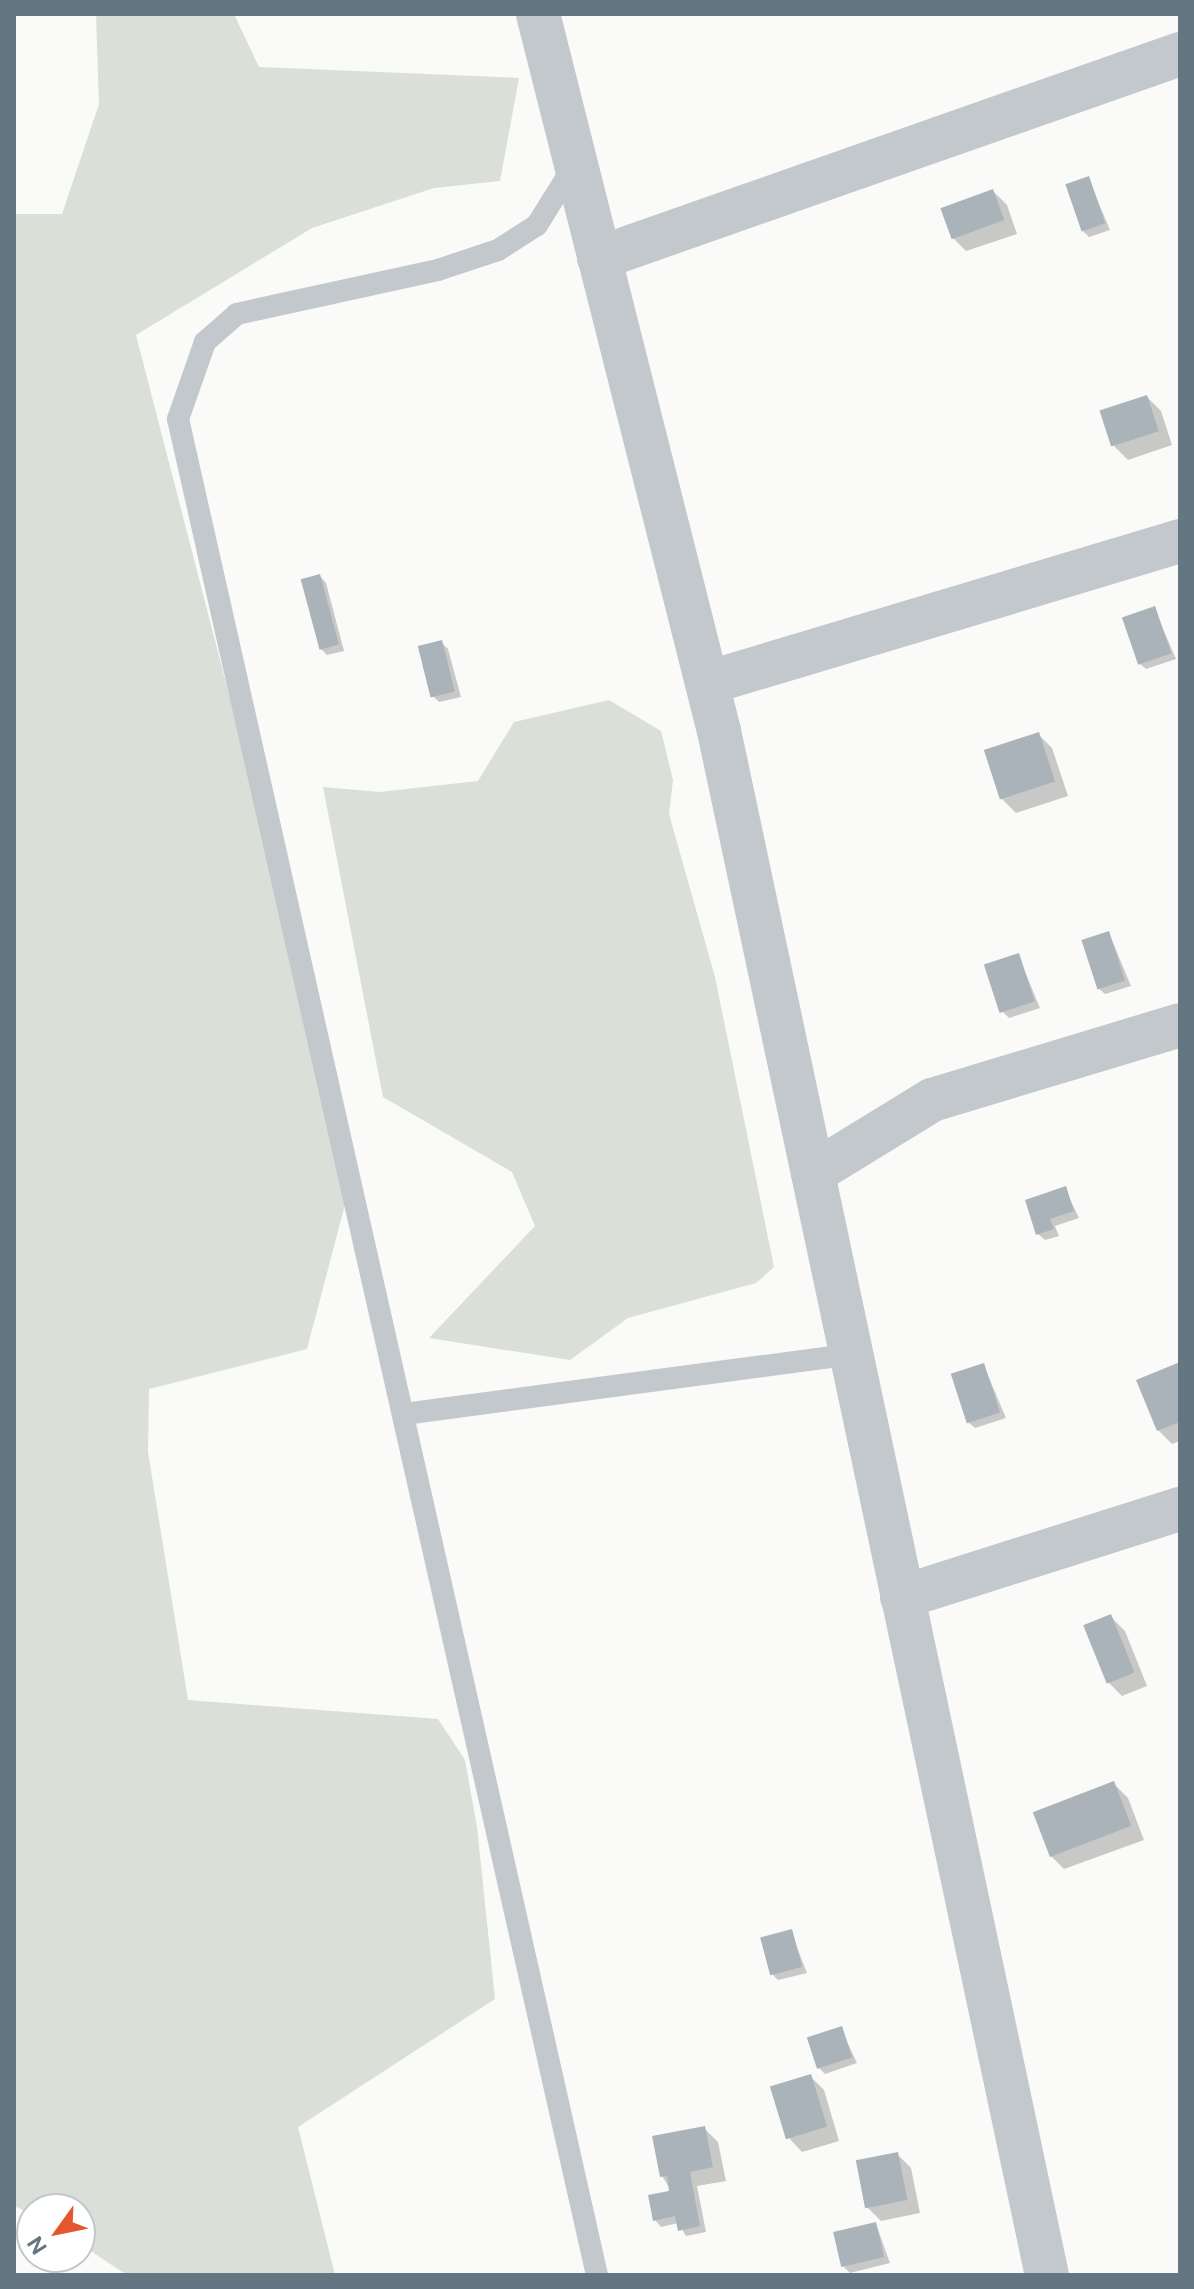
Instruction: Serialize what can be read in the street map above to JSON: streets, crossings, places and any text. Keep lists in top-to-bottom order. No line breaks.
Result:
{"north":"bottom left"}
